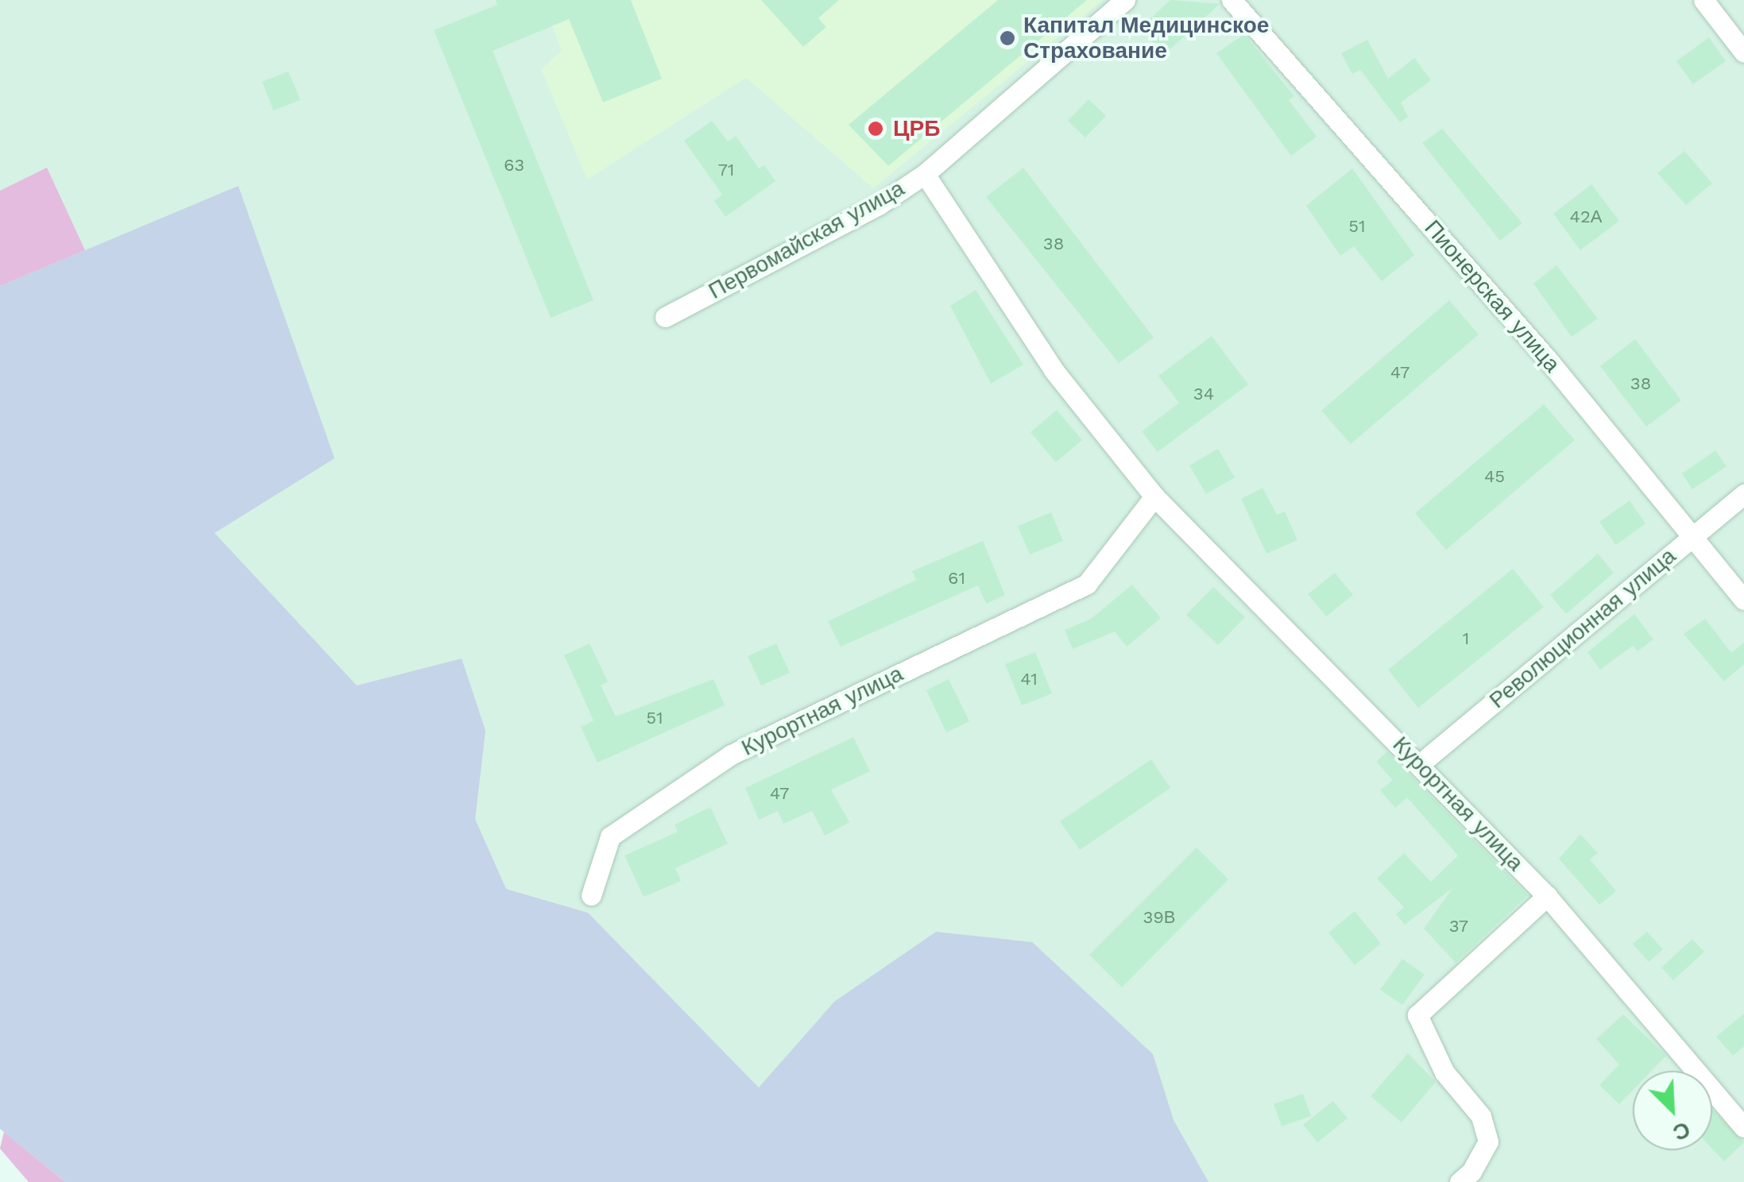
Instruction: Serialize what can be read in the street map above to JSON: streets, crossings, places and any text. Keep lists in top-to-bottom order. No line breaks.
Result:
{"streets":{"street":["Первомайская улица","Пионерская улица","Революционная улица","Курортная улица"]},"crossings":[["Первомайская улица","Курортная улица"],["Пионерская улица","Революционная улица"],["Революционная улица","Курортная улица"]],"places":["Капитал Медицинское Страхование","ЦРБ"],"house_numbers":["63","71","42А","51","38","47","38","34","45","61","1","41","51","47","39В","37"],"north":"bottom right"}
